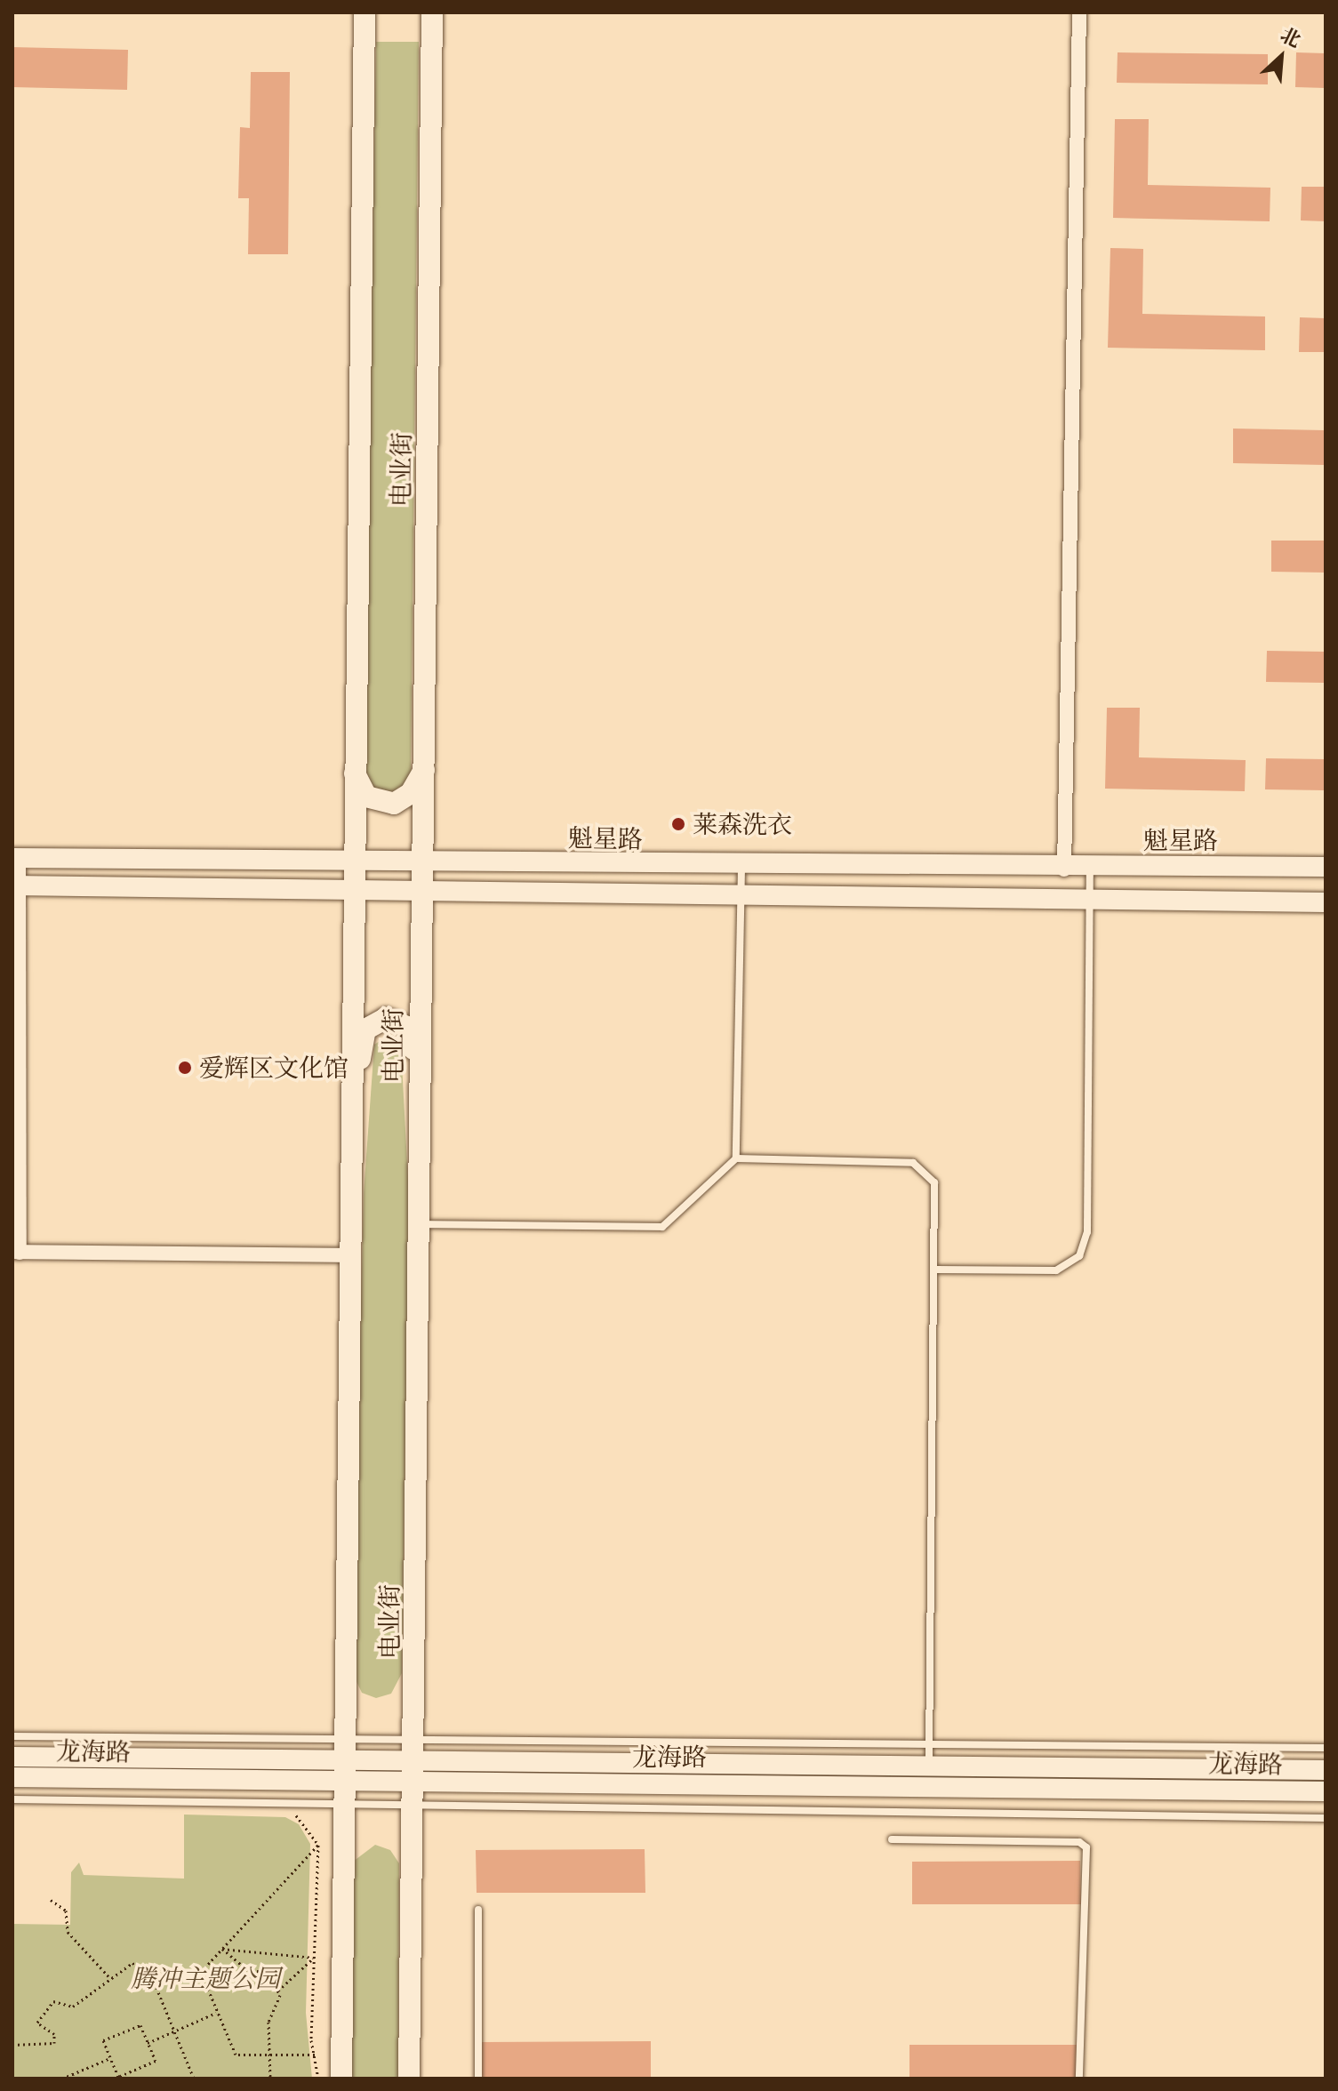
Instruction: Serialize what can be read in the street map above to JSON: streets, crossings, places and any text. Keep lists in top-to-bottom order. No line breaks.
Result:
{"streets":{"main road":["电业街"],"street":["魁星路","龙海路"]},"crossings":[["电业街","魁星路"],["电业街","龙海路"]],"parks":["腾冲主题公园"],"places":["莱森洗衣","爱辉区文化馆"],"north":"top right"}
